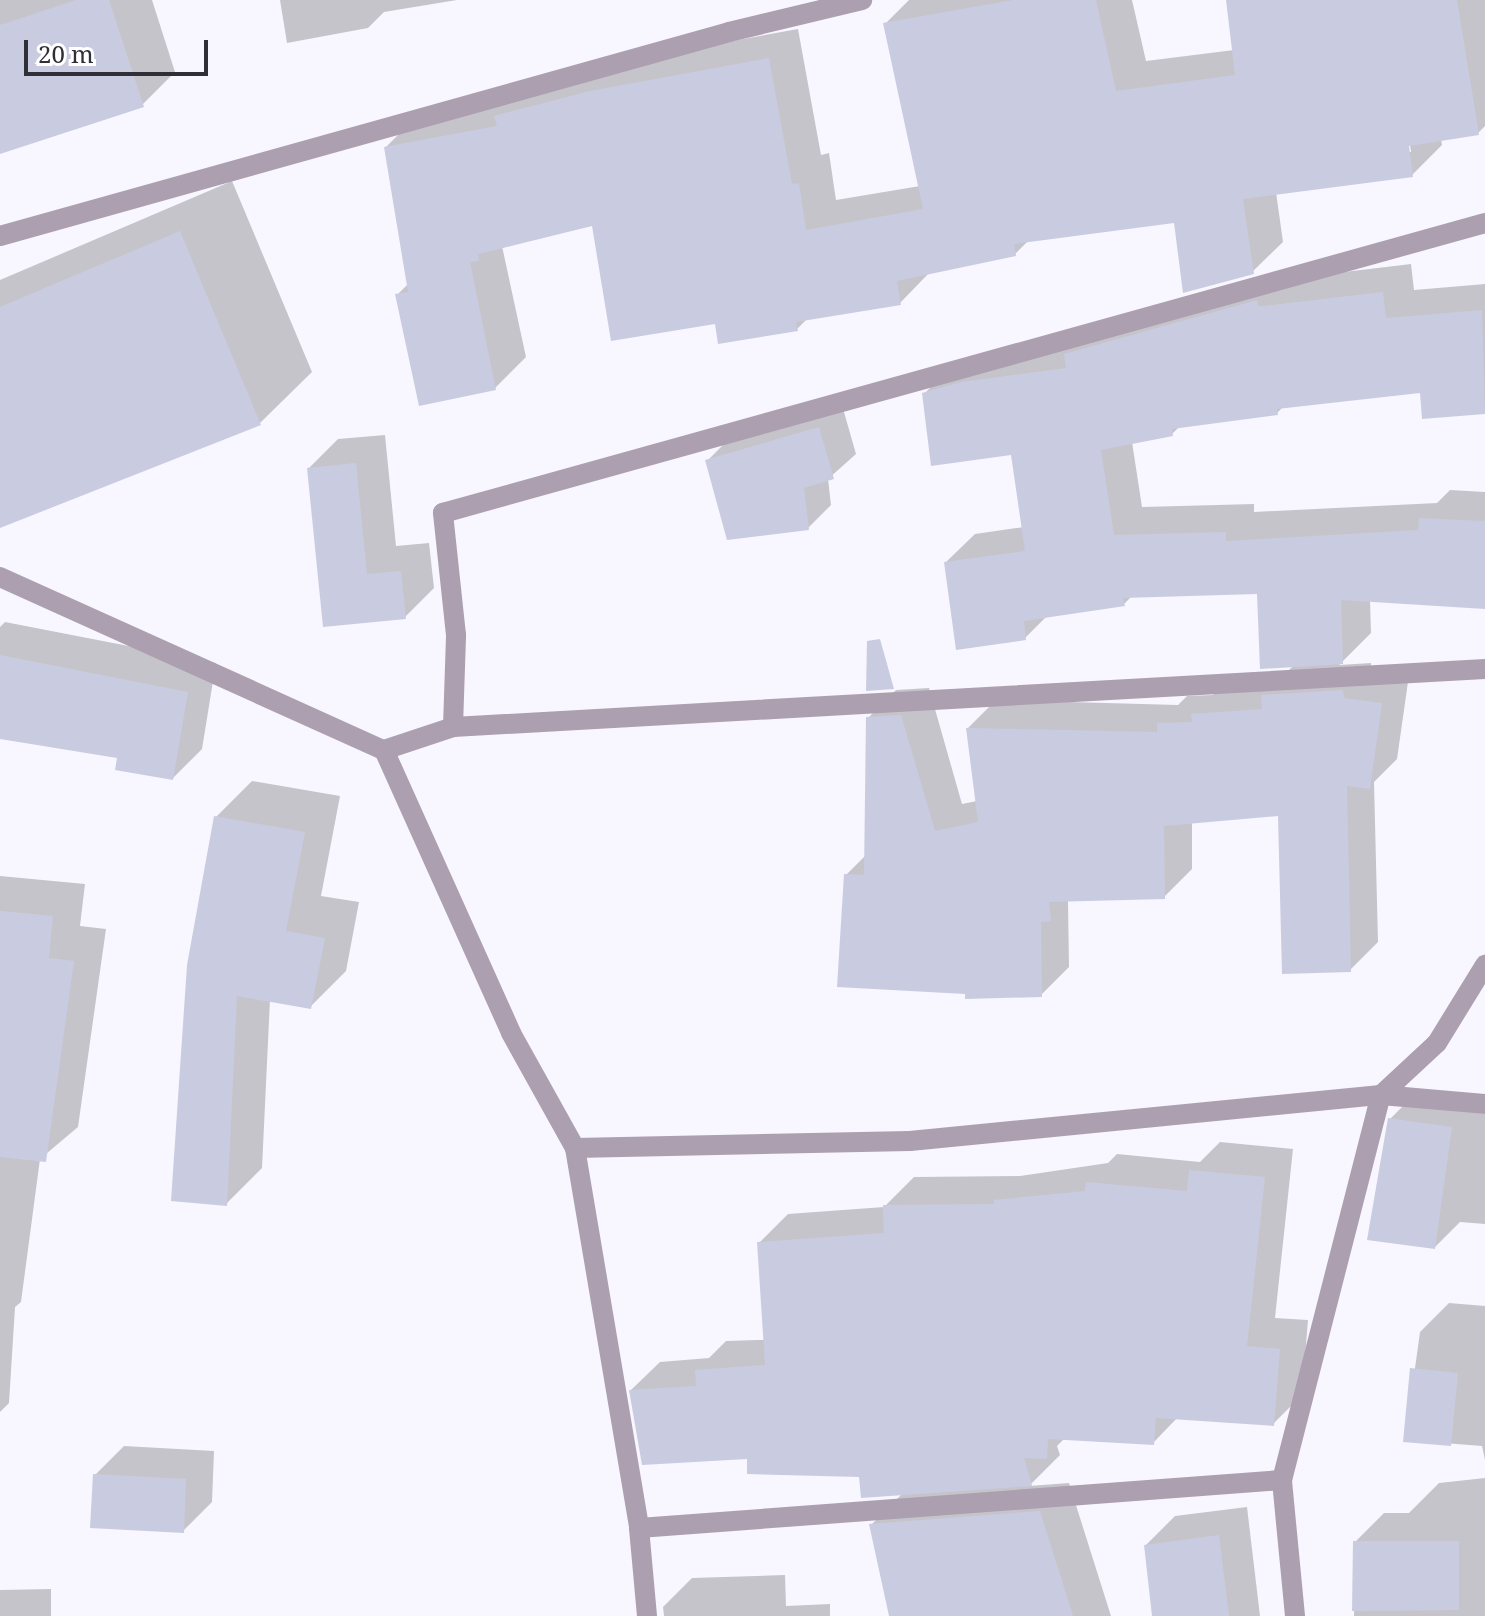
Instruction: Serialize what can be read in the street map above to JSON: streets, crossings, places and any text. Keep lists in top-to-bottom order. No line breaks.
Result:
{"scale_bar":"20 m"}
